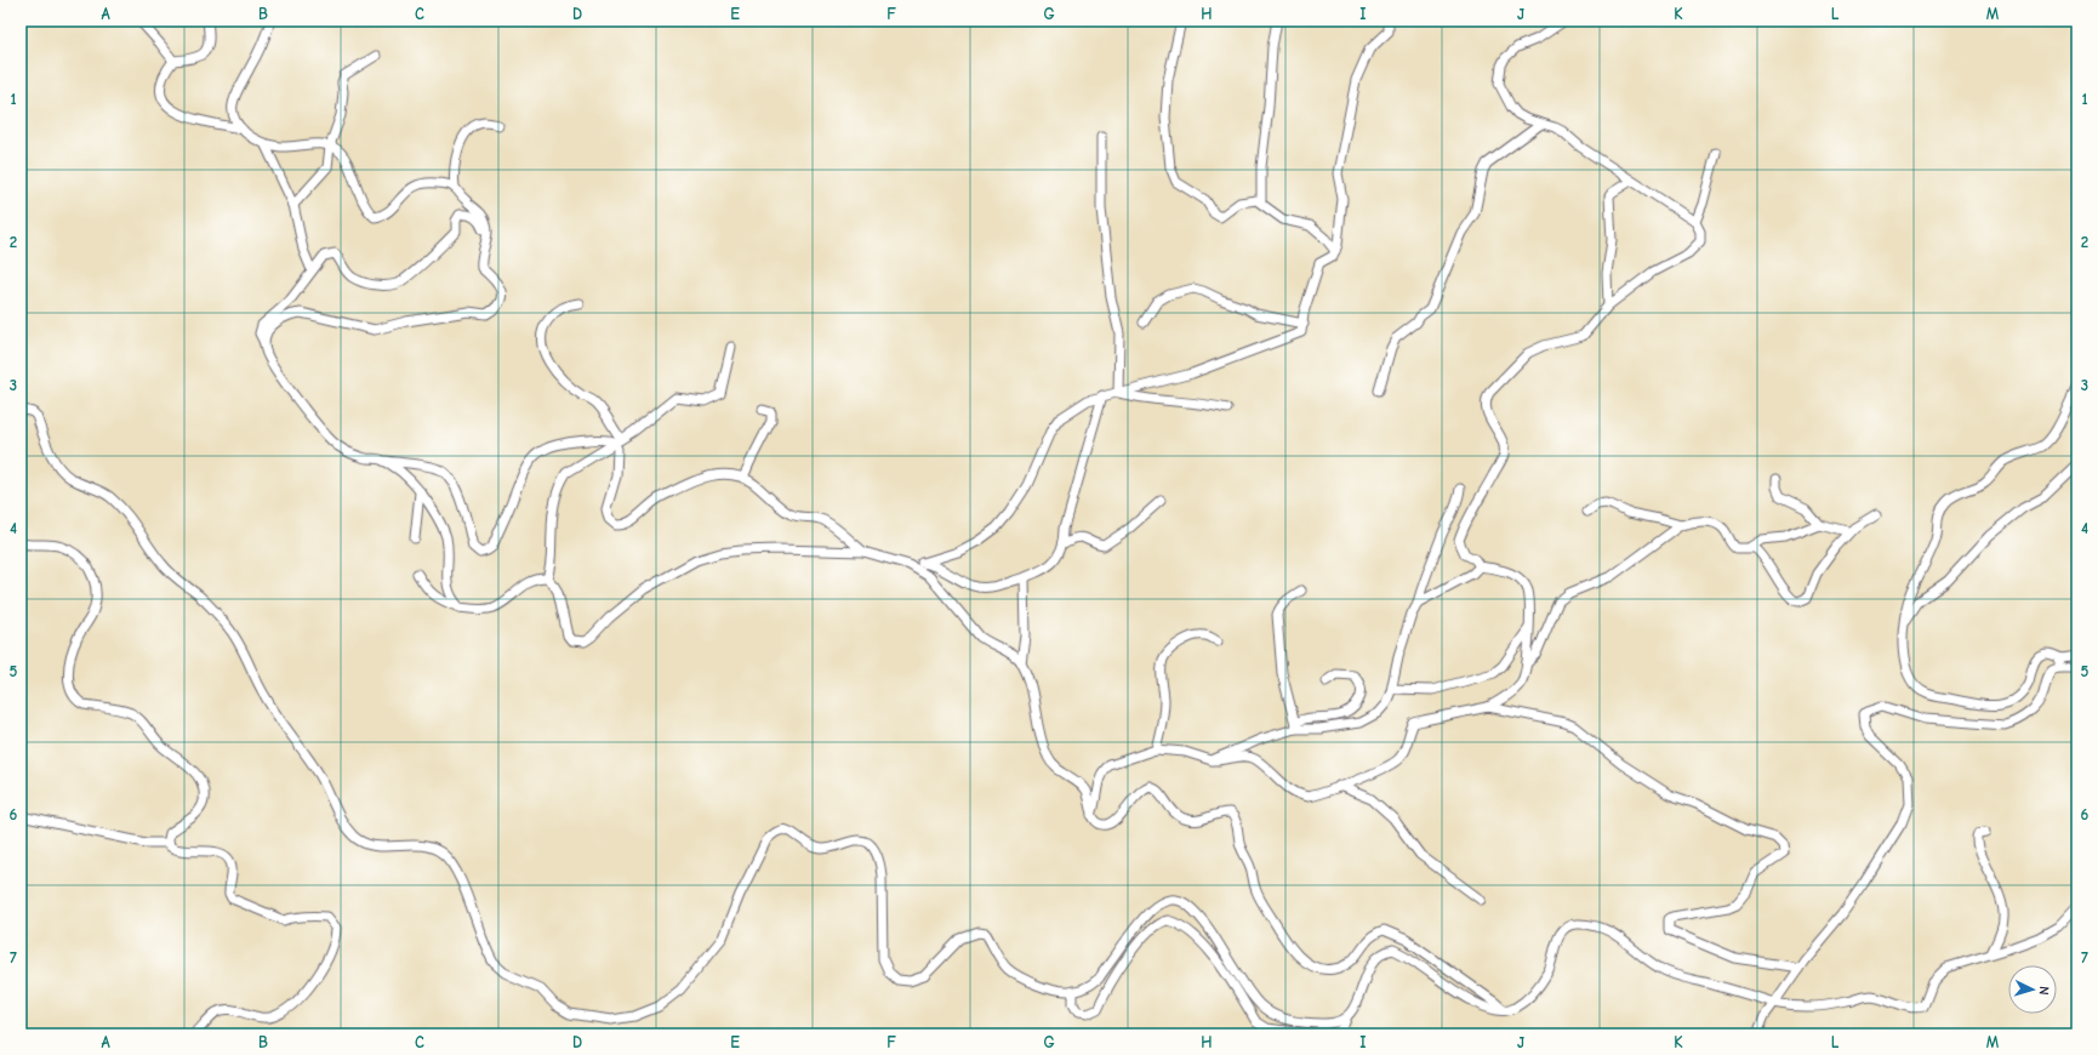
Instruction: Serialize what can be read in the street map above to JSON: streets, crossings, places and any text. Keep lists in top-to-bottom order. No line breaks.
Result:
{"north":"right","grid":{"columns":["A","B","C","D","E","F","G","H","I","J","K","L","M"],"rows":["1","2","3","4","5","6","7"]}}
